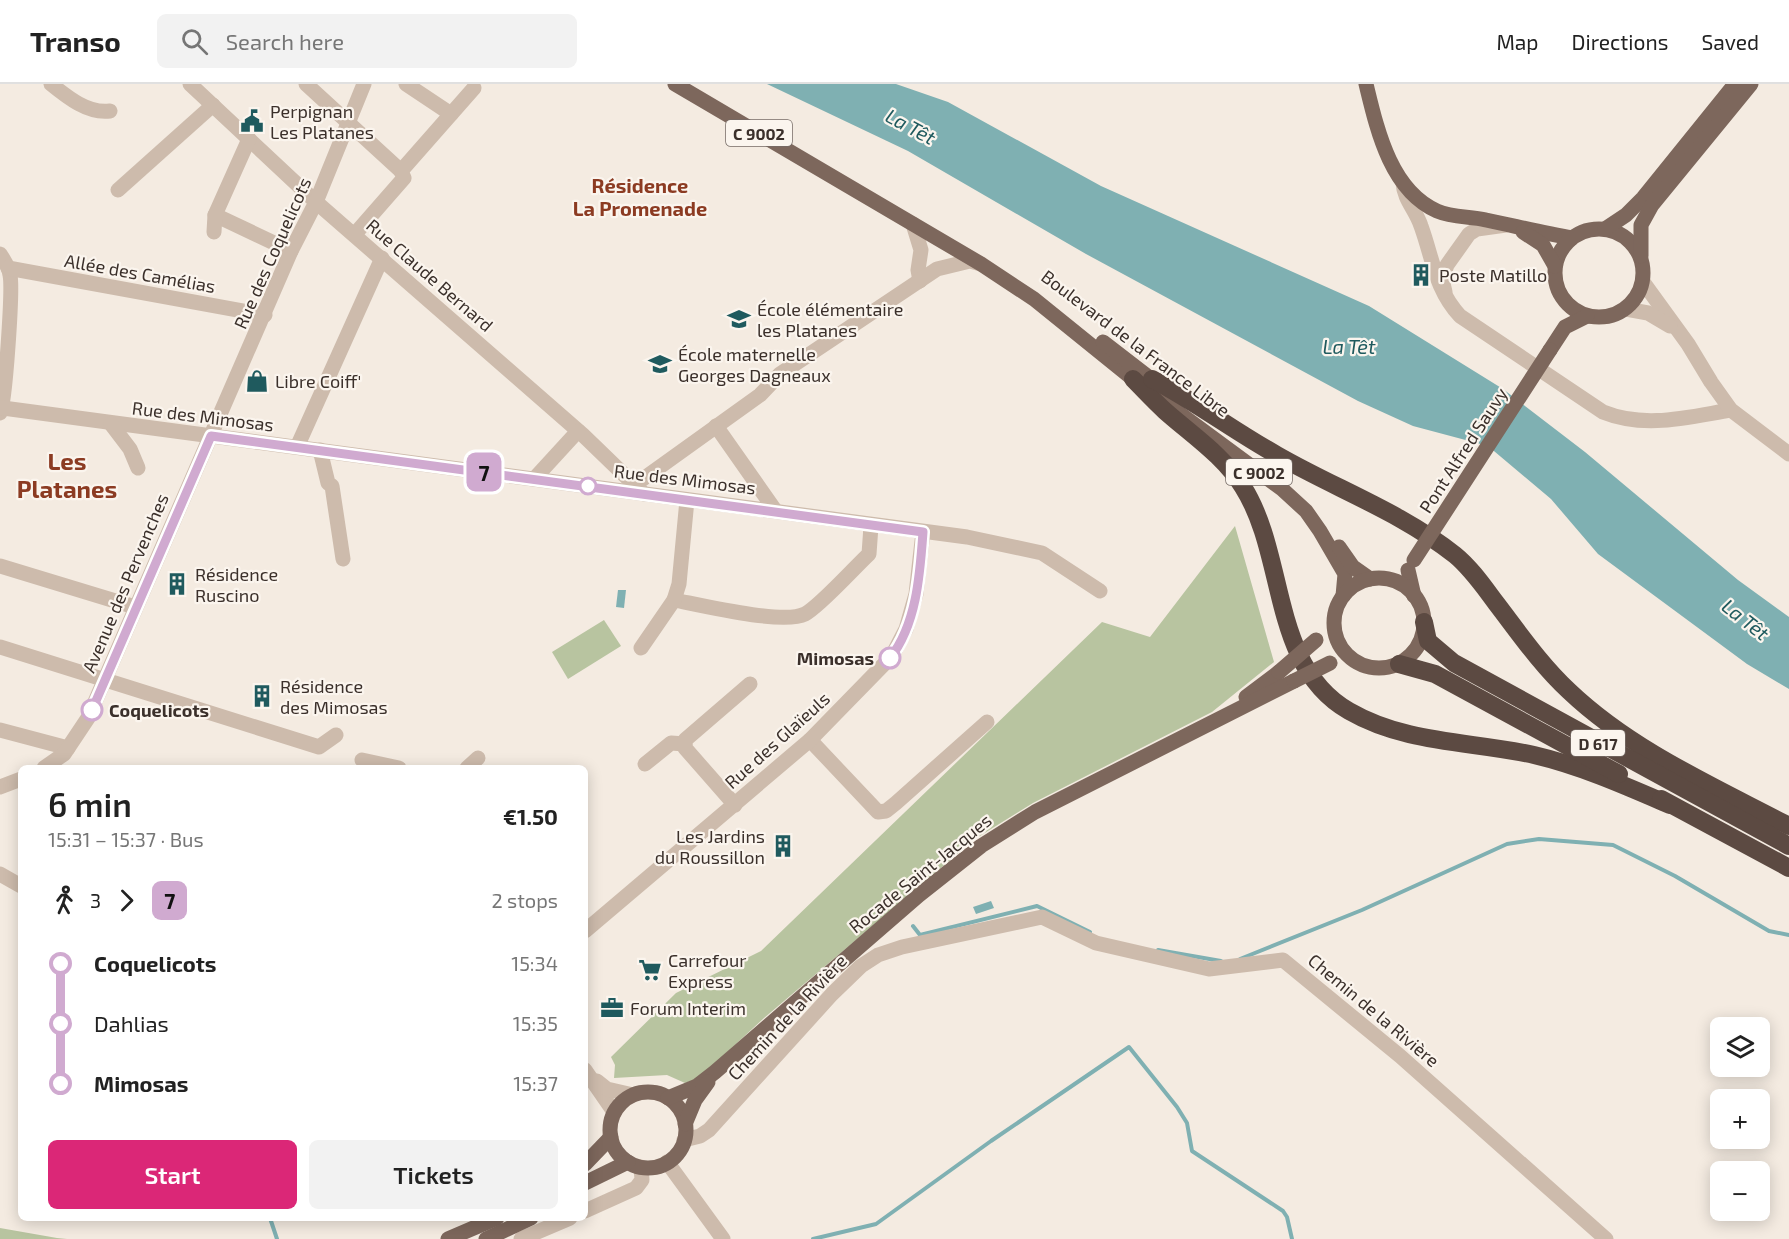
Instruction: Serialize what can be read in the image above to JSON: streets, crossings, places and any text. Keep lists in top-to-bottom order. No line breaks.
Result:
{"streets":{"highway":["D 617"],"main road":["C 9002","Boulevard de la France Libre","Pont Alfred Sauvy","Rocade Saint-Jacques"],"street":["Rue des Coquelicots","Allée des Camélias","Rue Claude Bernard","Rue des Mimosas","Avenue des Pervenches","Rue des Glaïeuls","Chemin de la Rivière"]},"crossings":[["Rue des Coquelicots","Allée des Camélias"],["Rue des Coquelicots","Rue Claude Bernard"],["Rue des Coquelicots","Rue des Mimosas"],["Rue des Coquelicots","Avenue des Pervenches"],["Rue Claude Bernard","Rue des Mimosas"],["Boulevard de la France Libre","D 617"],["Rue des Mimosas","Avenue des Pervenches"],["Rue des Mimosas","Rue des Glaïeuls"]],"districts":["Résidence La Promenade","Les Platanes"],"water":["La Têt"],"places":{"public building":["Perpignan Les Platanes"],"building":["Poste Matillo","Résidence Ruscino","Résidence des Mimosas","Les Jardins du Roussillon"],"school or university":["École élémentaire les Platanes","École maternelle Georges Dagneaux"],"shop":["Libre Coiff'"],"other":["Mimosas","Coquelicots"],"supermarket":["Carrefour Express"],"office":["Forum Interim"]},"lines":["bus line 7"],"page":{"header":"Transo","search":"Search here","nav":["Map","Directions","Saved"],"on_map":"7","heading":["6 min","15:31 – 15:37 · Bus","€1.50"],"legs":["3","7","2 stops"],"list":[{"name":"Coquelicots","value":"15:34"},{"name":"Dahlias","value":"15:35"},{"name":"Mimosas","value":"15:37"}],"map_buttons":["+","−"],"buttons":["Start","Tickets"]}}
